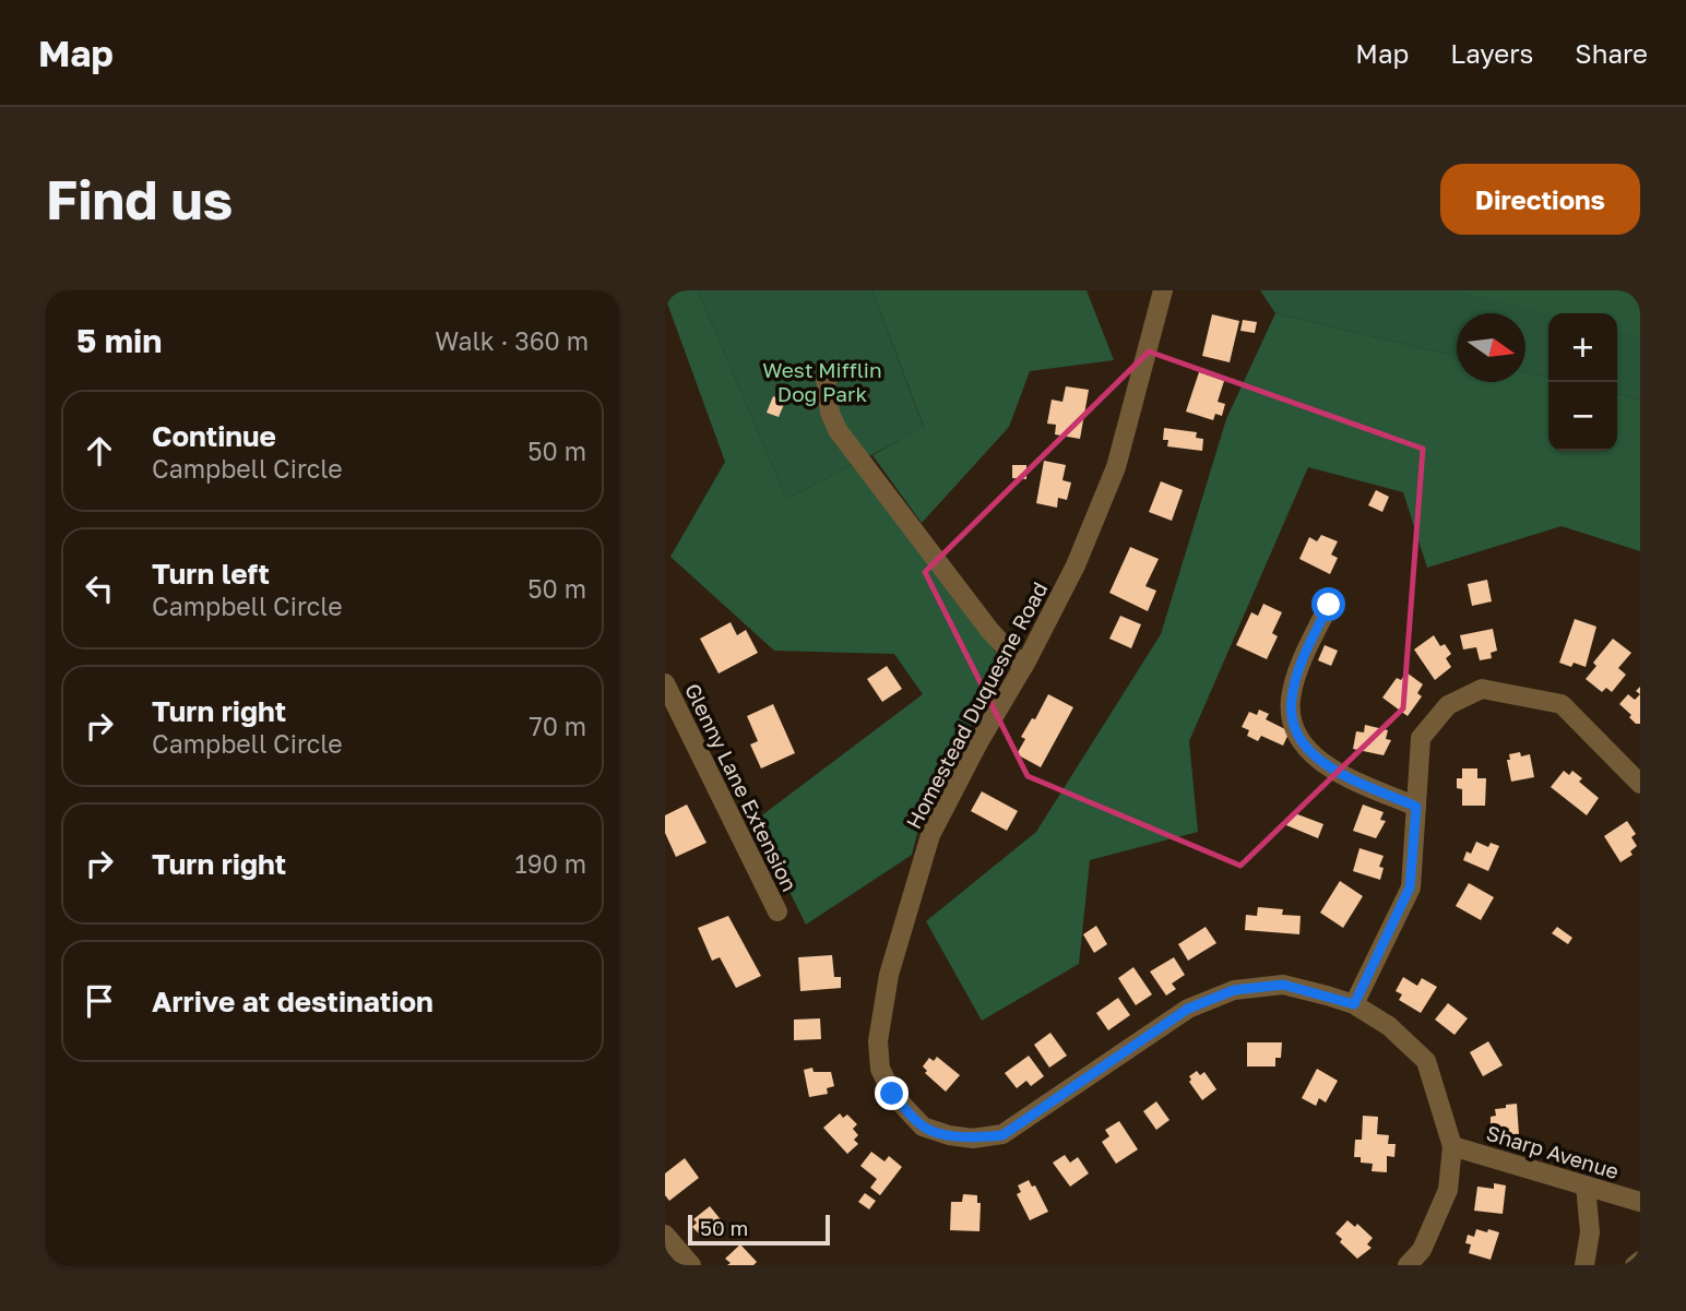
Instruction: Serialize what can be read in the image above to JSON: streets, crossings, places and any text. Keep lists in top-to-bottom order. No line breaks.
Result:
{"streets":{"street":["Homestead Duquesne Road","Glenny Lane Extension","Sharp Avenue"]},"crossings":[["Homestead Duquesne Road","Sharp Avenue"]],"parks":["West Mifflin Dog Park"],"scale_bar":"50 m","north":"right","page":{"header":"Map","nav":["Map","Layers","Share"],"buttons":"Directions","title":"Find us","heading":["5 min","Walk · 360 m"],"map_buttons":["+","−"],"list":[["Continue","Campbell Circle","50 m"],["Turn left","Campbell Circle","50 m"],["Turn right","Campbell Circle","70 m"],["Turn right","190 m"],"Arrive at destination"],"scale":"50 m"}}
